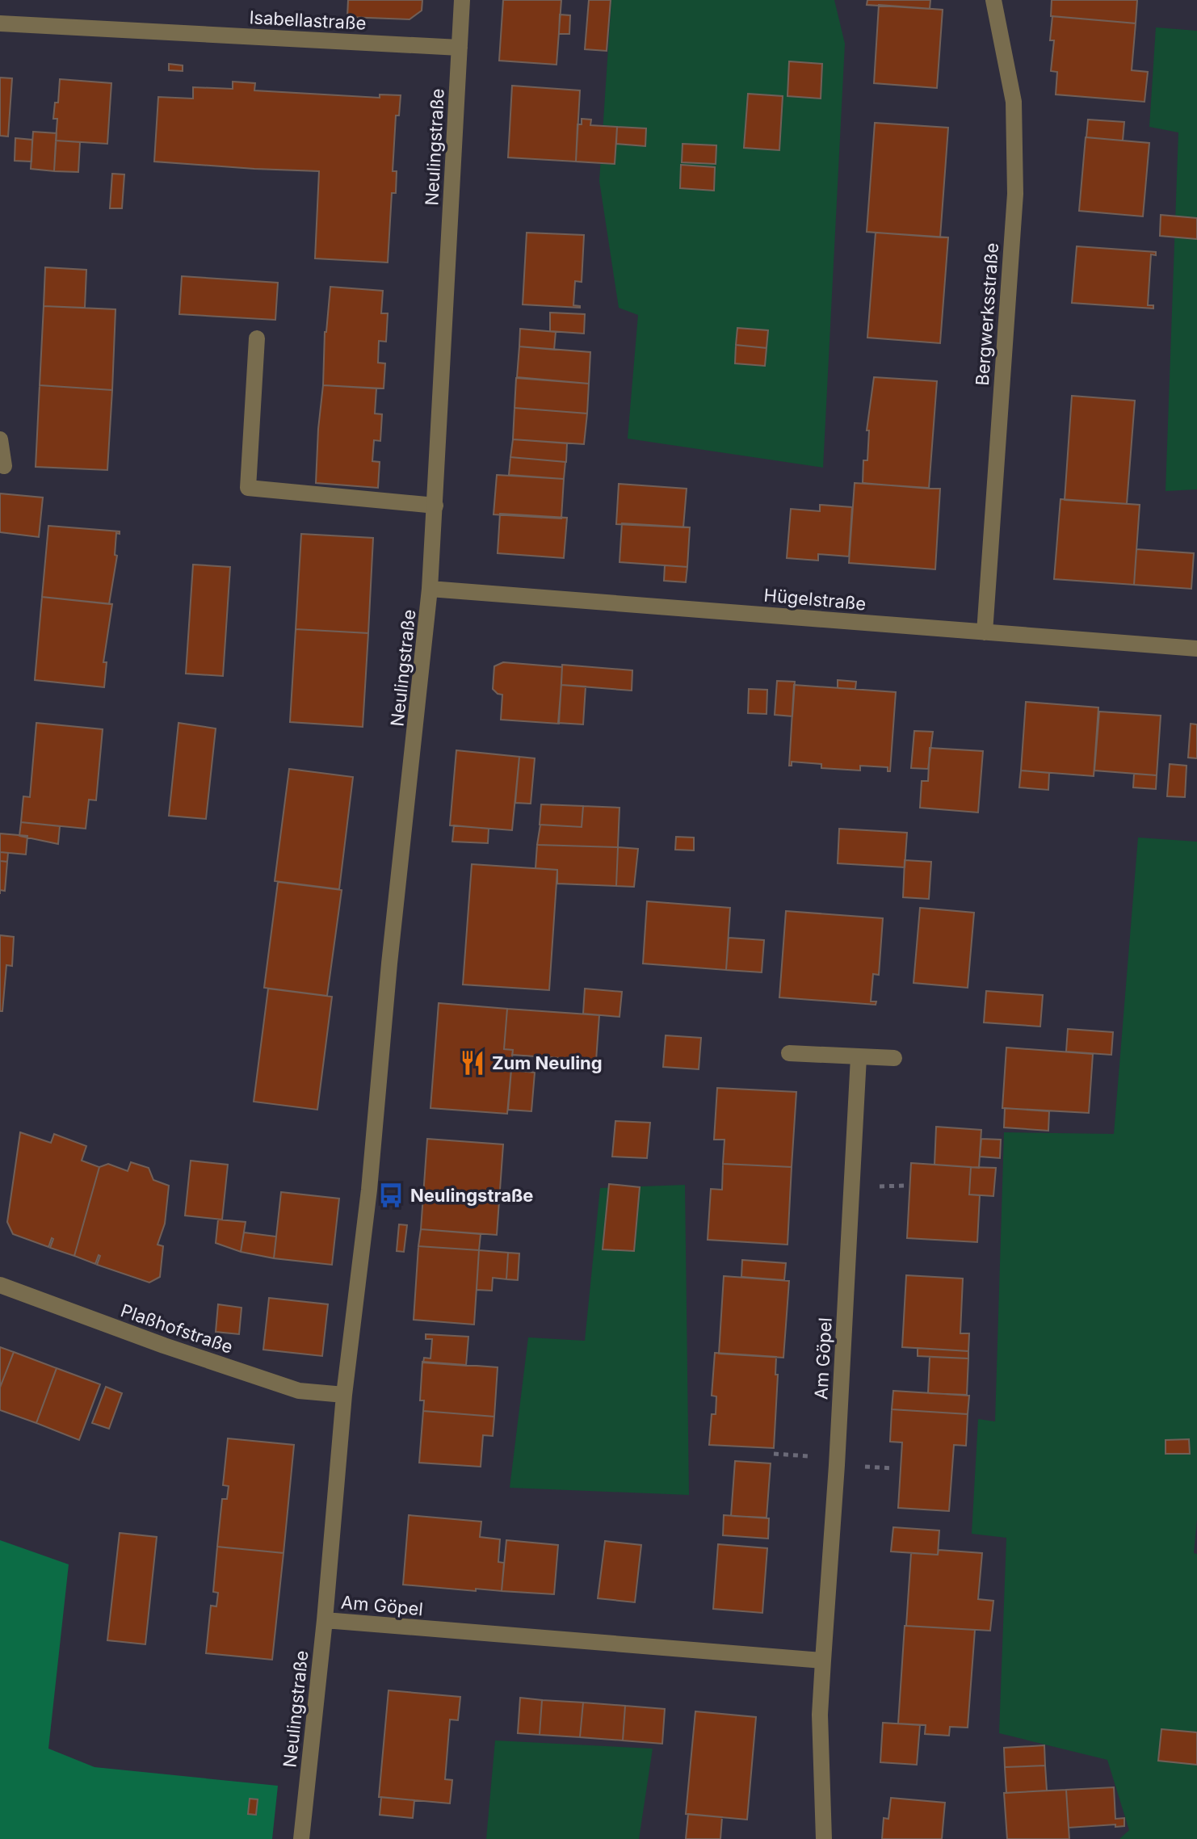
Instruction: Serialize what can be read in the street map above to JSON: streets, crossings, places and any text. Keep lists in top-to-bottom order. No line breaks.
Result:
{"streets":{"street":["Isabellastraße","Neulingstraße","Bergwerksstraße","Hügelstraße","Plaßhofstraße","Am Göpel"]},"crossings":[["Isabellastraße","Neulingstraße"],["Neulingstraße","Hügelstraße"],["Neulingstraße","Plaßhofstraße"],["Neulingstraße","Am Göpel"],["Bergwerksstraße","Hügelstraße"]],"places":{"restaurant":["Zum Neuling"],"bus stop":["Neulingstraße"]}}
